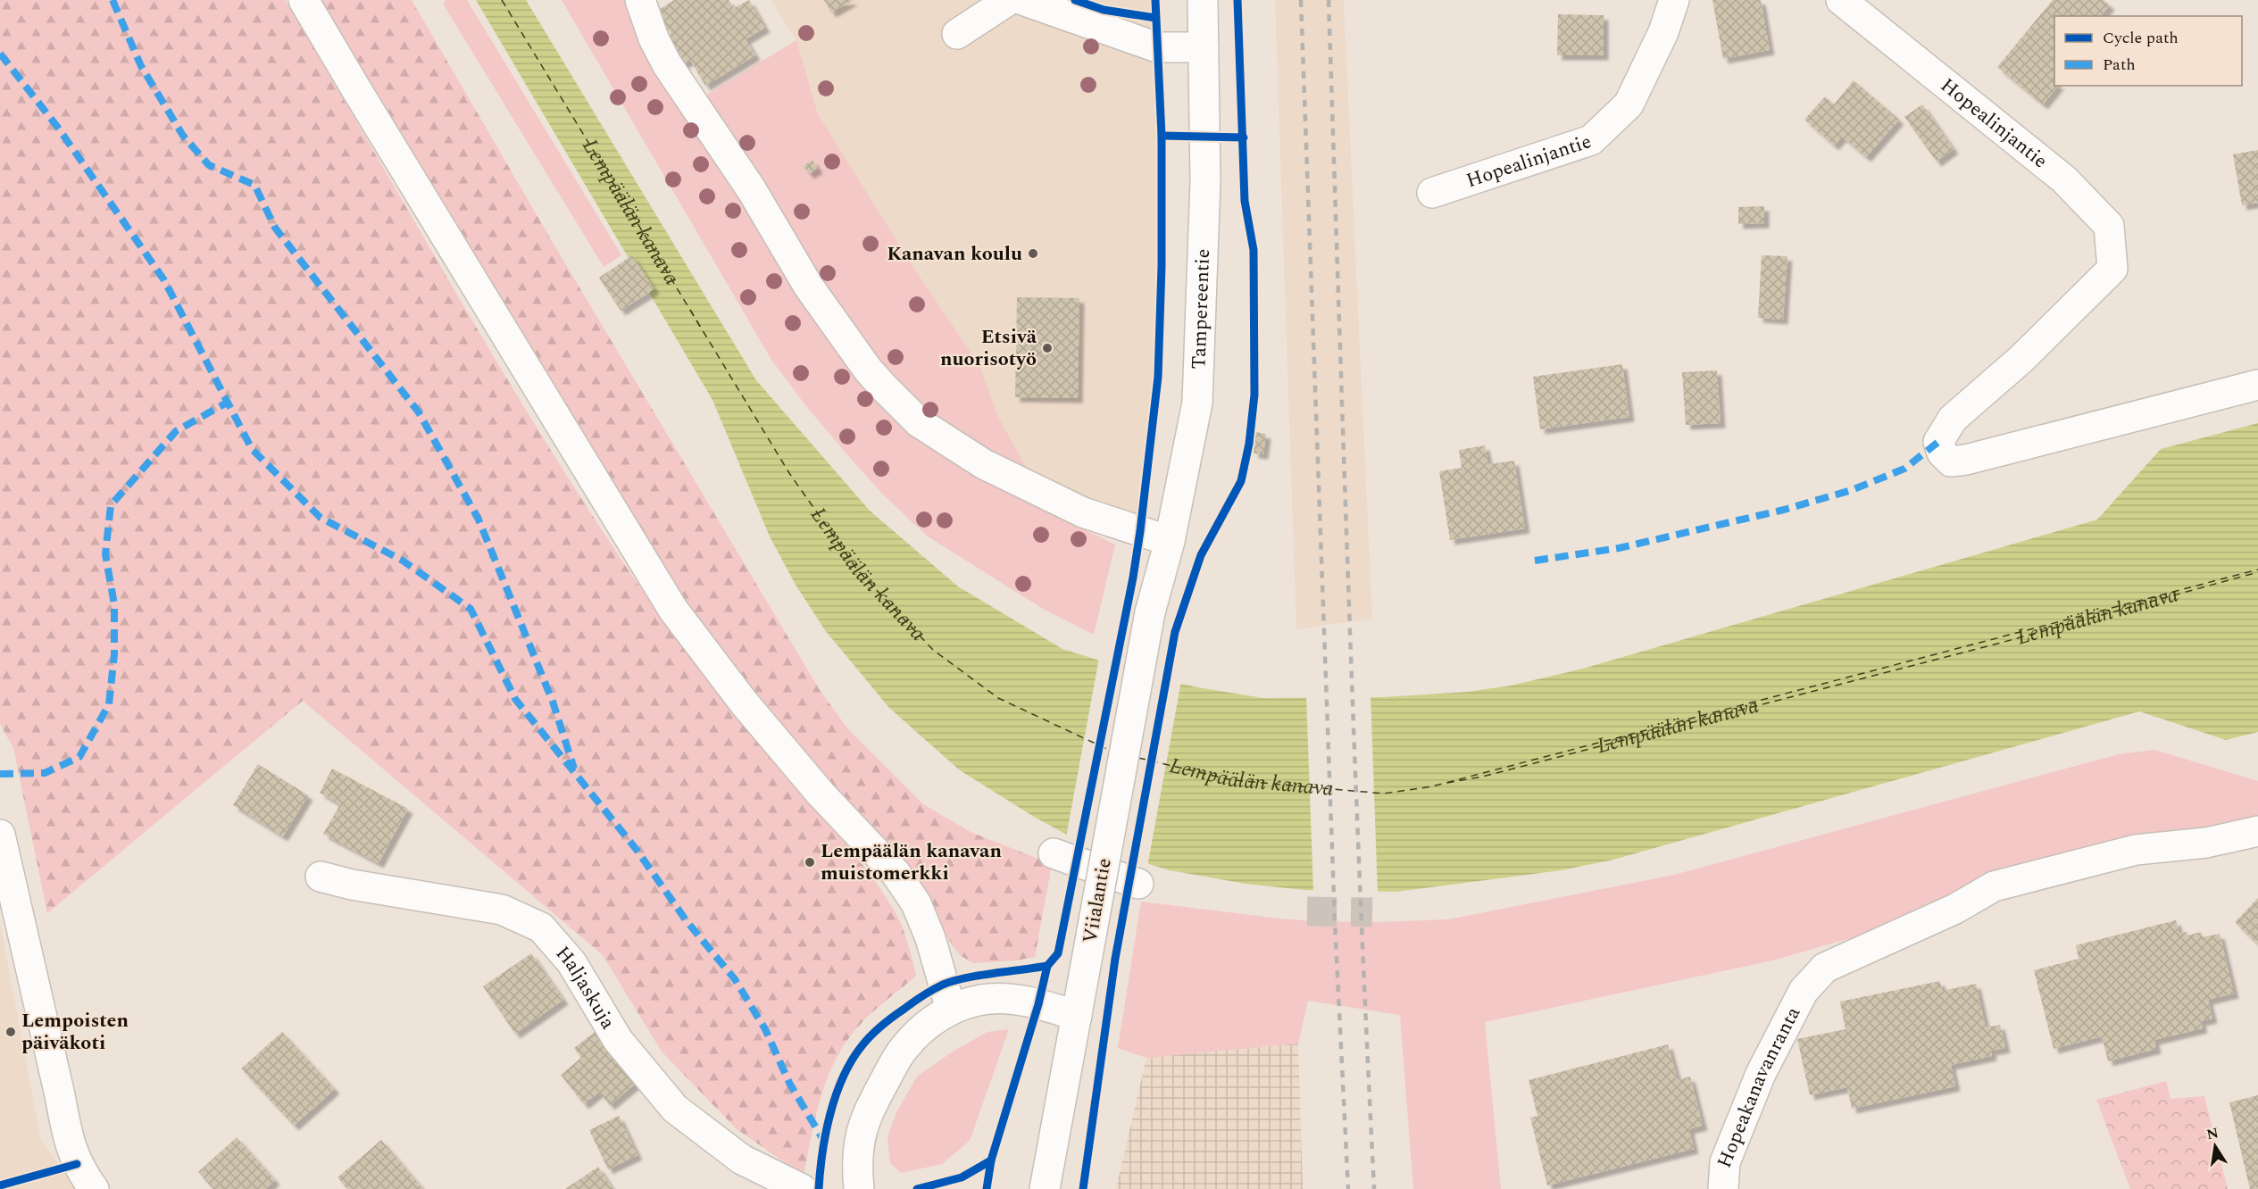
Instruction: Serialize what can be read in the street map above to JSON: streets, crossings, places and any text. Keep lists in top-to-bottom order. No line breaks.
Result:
{"streets":{"street":["Hopealinjantie","Tampereentie","Viialantie","Haljaskuja","Hopeakanavanranta"]},"crossings":[["Tampereentie","Viialantie"]],"water":["Lempäälän kanava"],"places":["Kanavan koulu","Etsivä nuorisotyö","Lempäälän kanavan muistomerkki","Lempoisten päiväkoti"],"legend":["Cycle path","Path"],"north":"top"}
